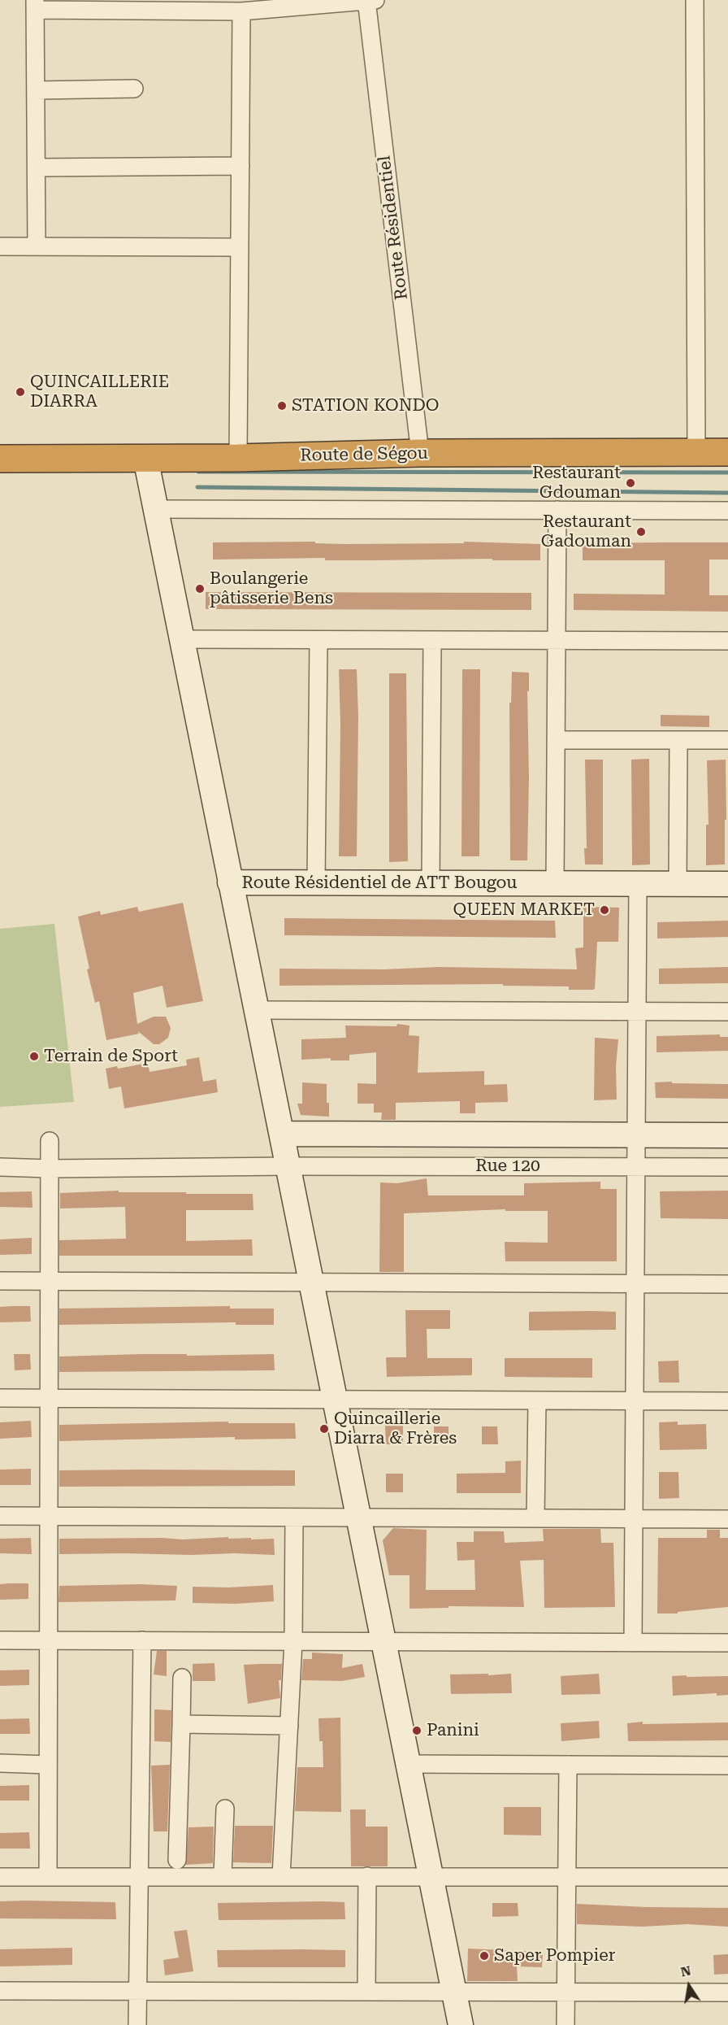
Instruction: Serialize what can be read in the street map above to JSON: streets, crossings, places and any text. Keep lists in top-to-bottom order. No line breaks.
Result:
{"streets":{"highway":["Route de Ségou"],"street":["Route Résidentiel","Route Résidentiel de ATT Bougou","Rue 120"]},"crossings":[["Route Résidentiel","Route de Ségou"],["Route de Ségou","Route Résidentiel de ATT Bougou"]],"places":["QUINCAILLERIE DIARRA","STATION KONDO","Restaurant Gdouman","Restaurant Gadouman","Boulangerie pâtisserie Bens","QUEEN MARKET","Terrain de Sport","Quincaillerie Diarra & Frères","Panini","Saper Pompier"],"north":"top"}
